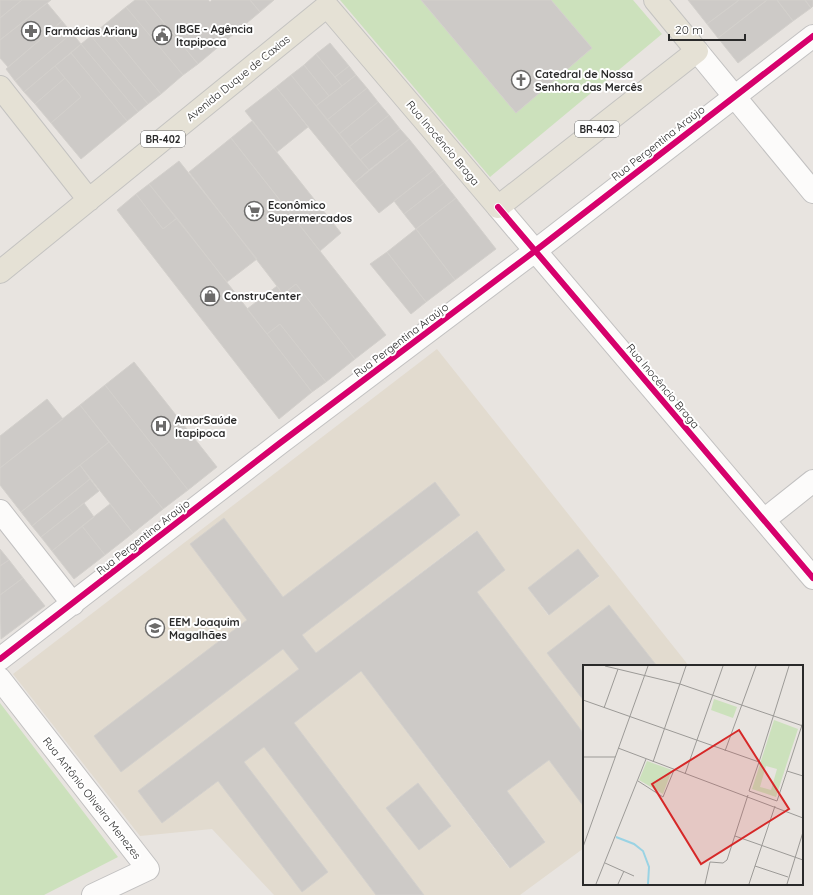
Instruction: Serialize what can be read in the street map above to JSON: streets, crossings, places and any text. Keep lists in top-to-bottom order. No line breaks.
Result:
{"streets":{"main road":["Avenida Duque de Caxias","BR-402","Rua Inocêncio Braga"],"street":["Rua Pergentina Araújo","Rua Antônio Oliveira Menezes"]},"crossings":[["Avenida Duque de Caxias","Rua Inocêncio Braga"],["BR-402","Rua Inocêncio Braga"],["Rua Inocêncio Braga","Rua Pergentina Araújo"]],"places":{"pharmacy":["Farmácias Ariany"],"public building":["IBGE - Agência Itapipoca"],"church":["Catedral de Nossa Senhora das Mercês"],"supermarket":["Econômico Supermercados"],"shop":["ConstruCenter"],"hospital":["AmorSaúde Itapipoca"],"school or university":["EEM Joaquim Magalhães"]},"scale_bar":"20 m"}
